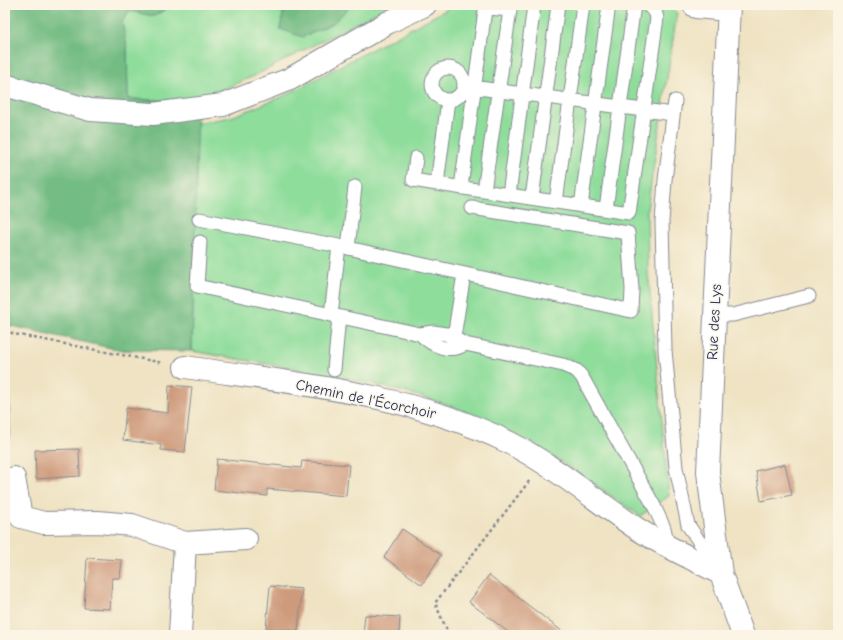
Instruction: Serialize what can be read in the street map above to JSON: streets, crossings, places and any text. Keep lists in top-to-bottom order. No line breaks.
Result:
{"streets":{"street":["Rue des Lys","Chemin de l'Écorchoir"]},"crossings":[["Rue des Lys","Chemin de l'Écorchoir"]]}
